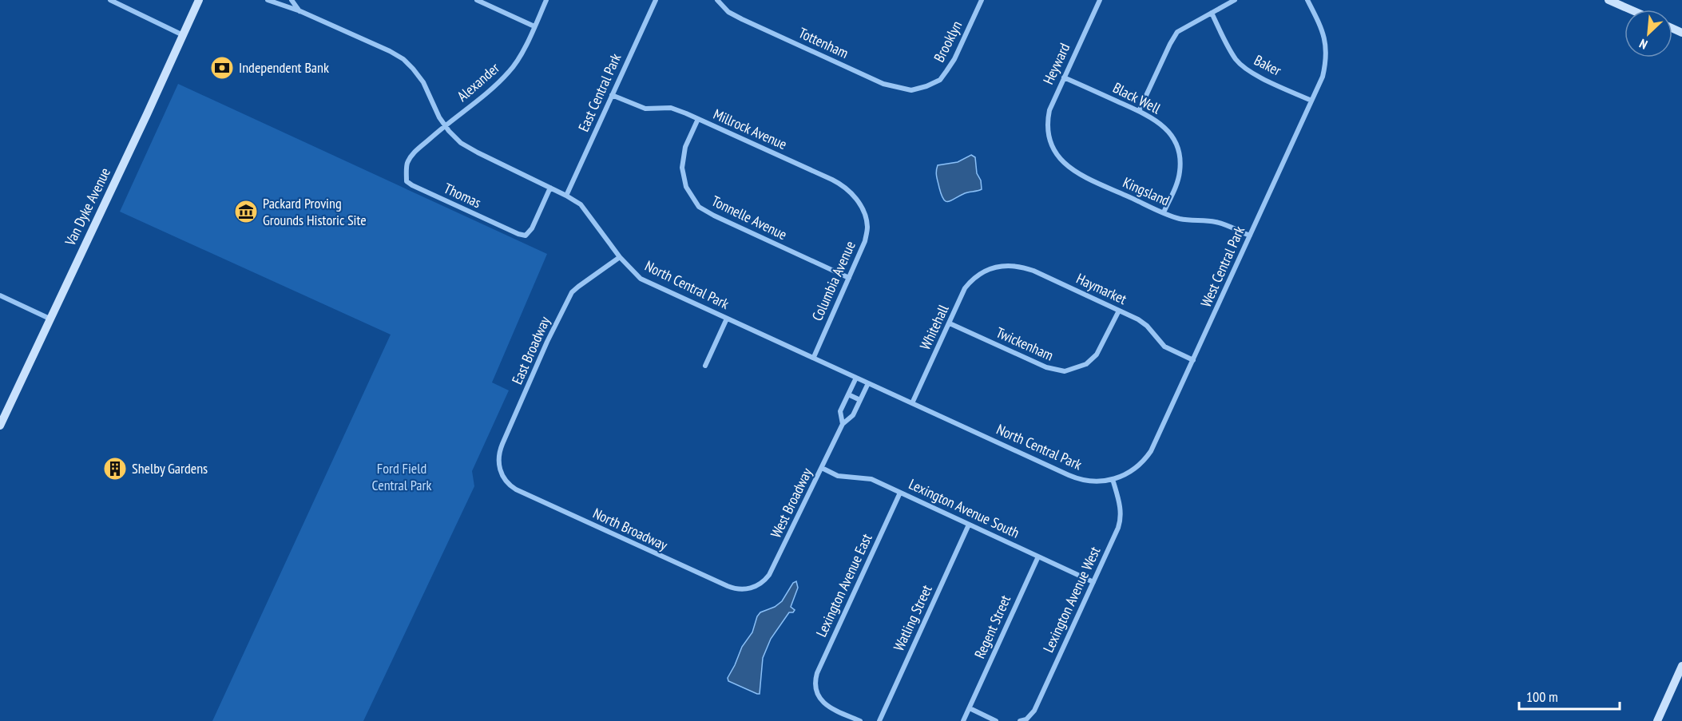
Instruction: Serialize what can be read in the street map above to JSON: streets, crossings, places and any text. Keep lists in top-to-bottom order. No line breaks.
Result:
{"streets":{"main road":["Van Dyke Avenue"],"street":["Brooklyn","Tottenham","Heyward","Baker","Alexander","East Central Park","Black Well","Millrock Avenue","Kingsland","Thomas","Tonnelle Avenue","West Central Park","Columbia Avenue","North Central Park","Haymarket","Whitehall","Twickenham","East Broadway","West Broadway","Lexington Avenue South","North Broadway","Lexington Avenue East","Lexington Avenue West","Watling Street","Regent Street"]},"crossings":[["Brooklyn","Tottenham"],["Heyward","Black Well"],["Heyward","Kingsland"],["Baker","West Central Park"],["Alexander","Thomas"],["Alexander","North Central Park"],["East Central Park","Millrock Avenue"],["East Central Park","North Central Park"],["Black Well","Kingsland"],["Millrock Avenue","Tonnelle Avenue"],["Millrock Avenue","Columbia Avenue"],["Kingsland","West Central Park"],["Thomas","North Central Park"],["Tonnelle Avenue","Columbia Avenue"],["West Central Park","North Central Park"],["West Central Park","Haymarket"],["West Central Park","Lexington Avenue West"],["Columbia Avenue","North Central Park"],["North Central Park","Whitehall"],["North Central Park","East Broadway"],["North Central Park","West Broadway"],["Haymarket","Whitehall"],["Haymarket","Twickenham"],["Whitehall","Twickenham"],["East Broadway","North Broadway"],["West Broadway","Lexington Avenue South"],["West Broadway","North Broadway"],["Lexington Avenue South","Lexington Avenue East"],["Lexington Avenue South","Lexington Avenue West"],["Lexington Avenue South","Watling Street"],["Lexington Avenue South","Regent Street"]],"parks":["Ford Field Central Park"],"places":{"bank":["Independent Bank"],"museum":["Packard Proving Grounds Historic Site"],"building":["Shelby Gardens"]},"scale_bar":"100 m","north":"bottom left"}
